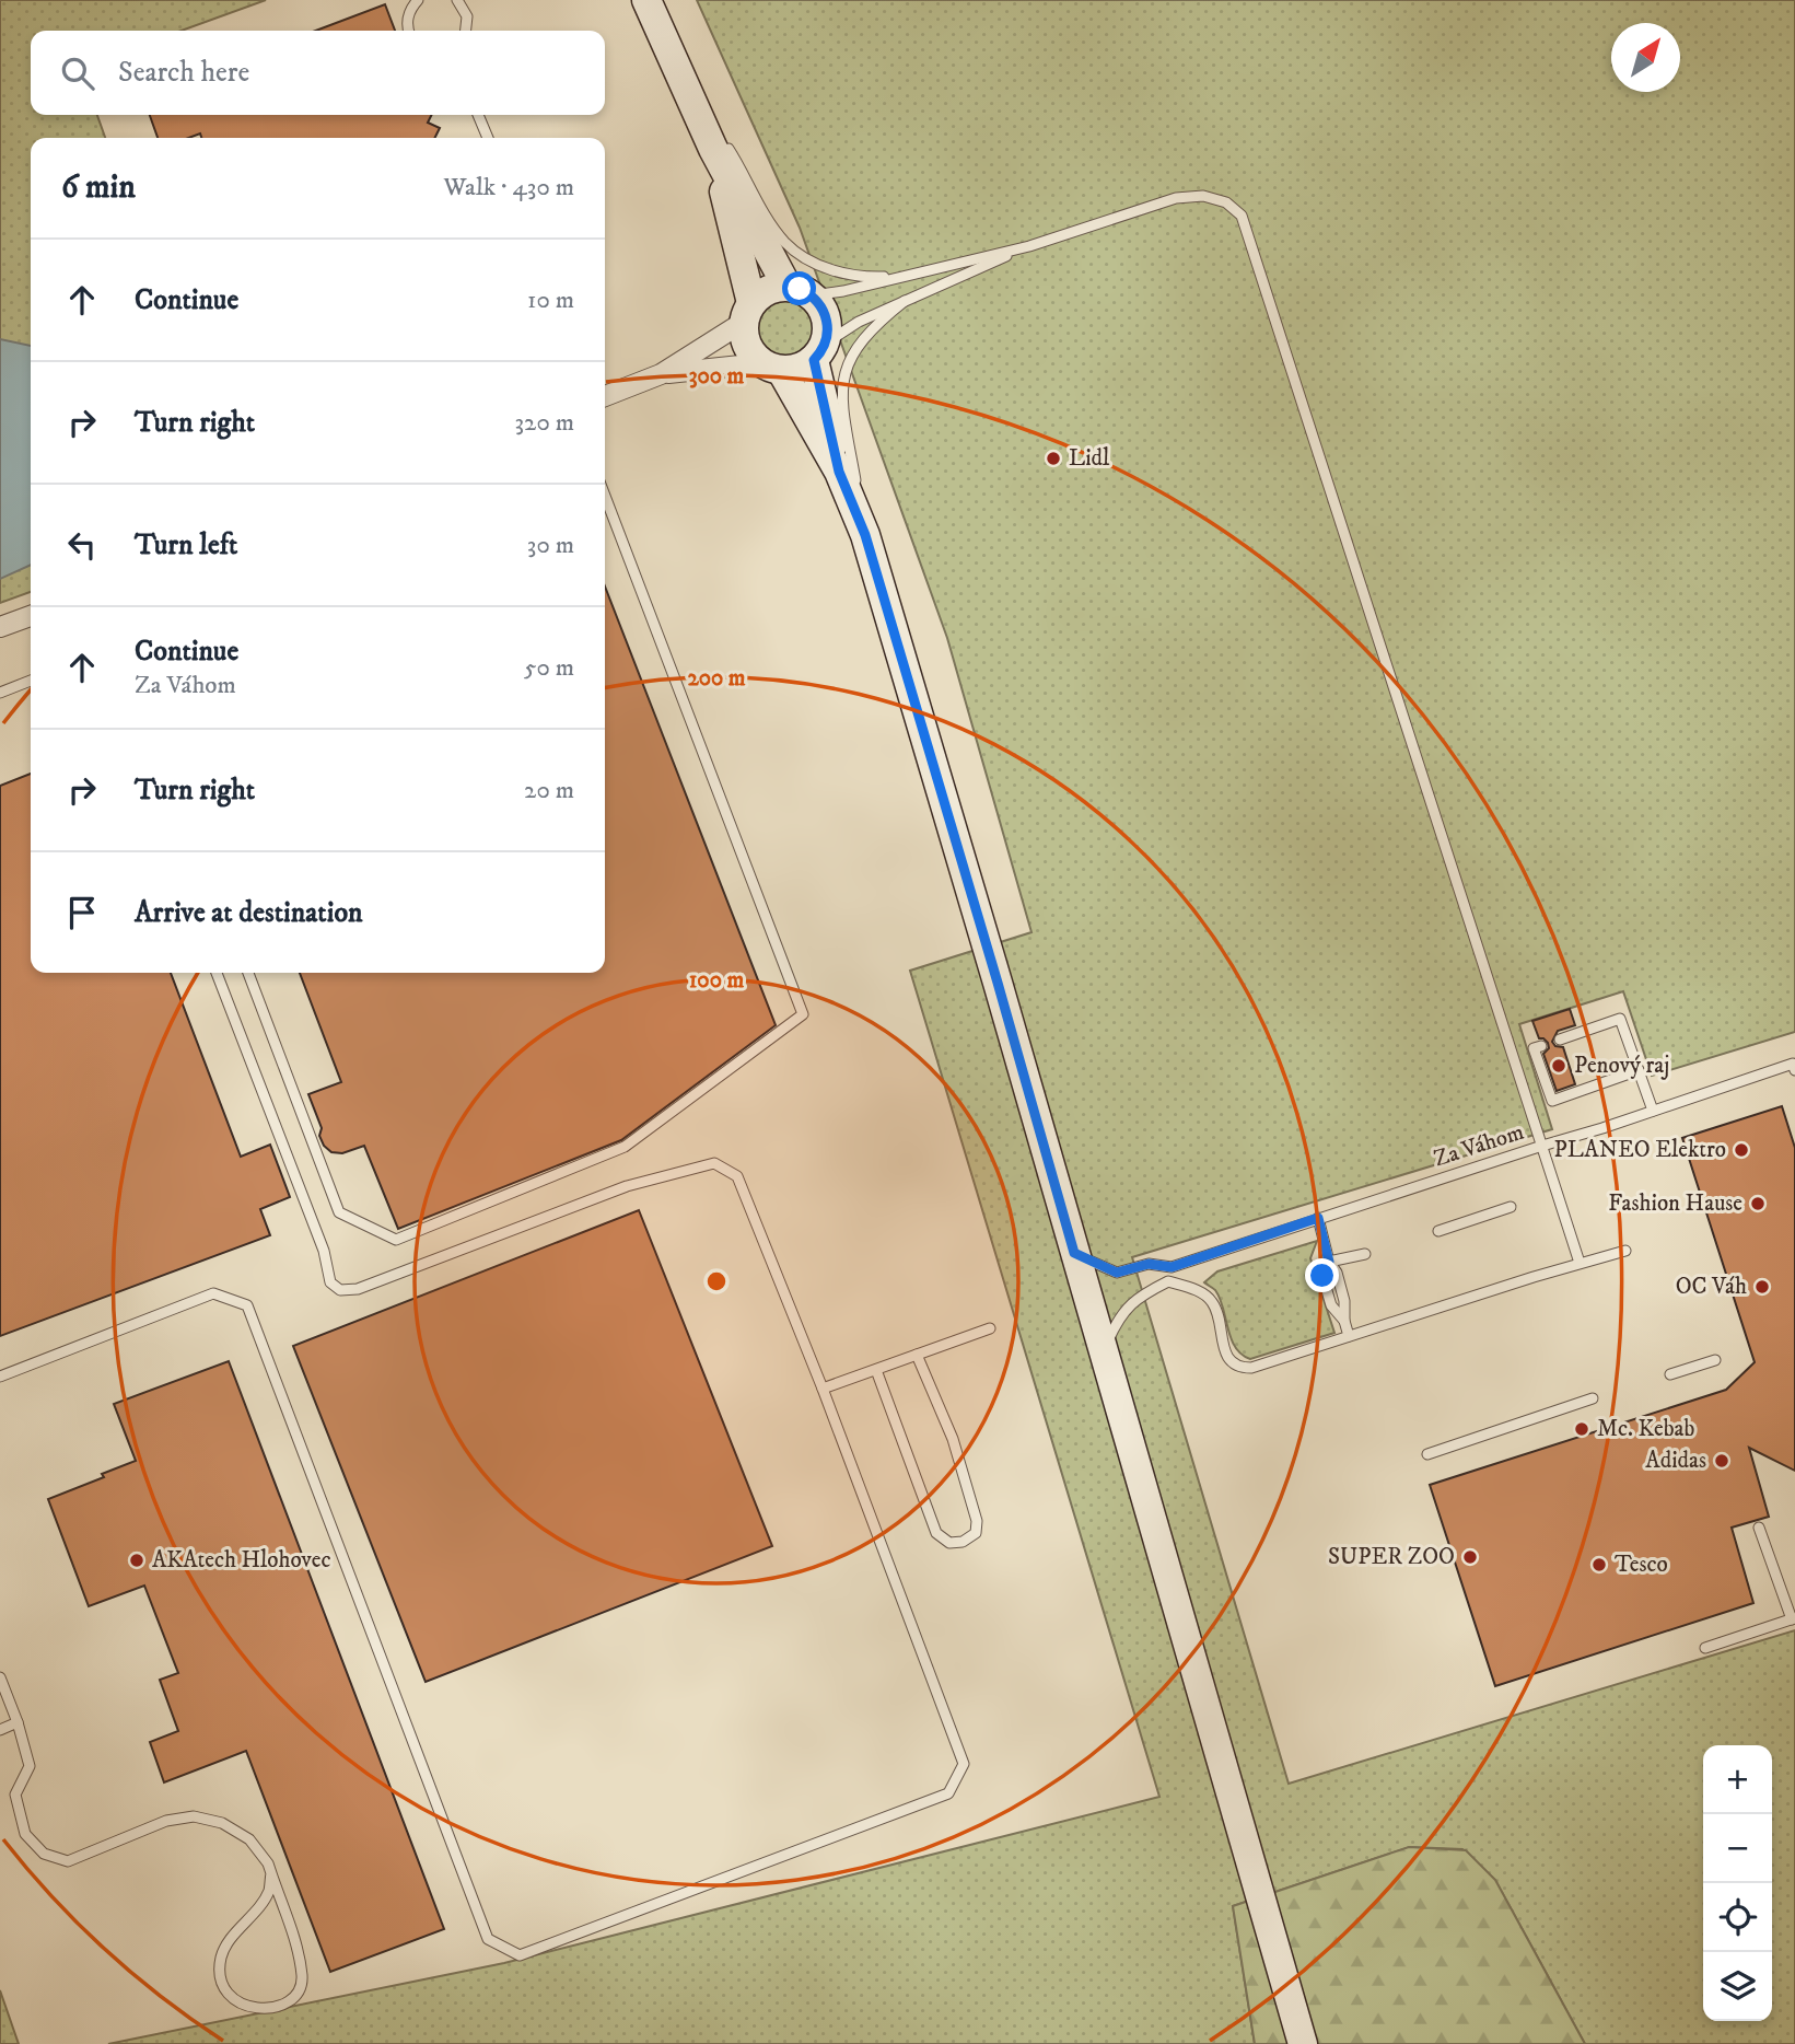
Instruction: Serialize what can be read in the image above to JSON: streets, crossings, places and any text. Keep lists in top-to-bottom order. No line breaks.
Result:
{"streets":{"lane":["Za Váhom"]},"places":["Lidl","Penový raj","PLANEO Elektro","Fashion Hause","OC Váh","Mc. Kebab","Adidas","SUPER ZOO","AKAtech Hlohovec","Tesco"],"north":"top right","page":{"search":"Search here","heading":["6 min","Walk · 430 m"],"list":[["Continue","10 m"],["Turn right","320 m"],["Turn left","30 m"],["Continue","Za Váhom","50 m"],["Turn right","20 m"],"Arrive at destination"],"map_buttons":["+","−"]},"rings":["300 m","200 m","100 m"]}
